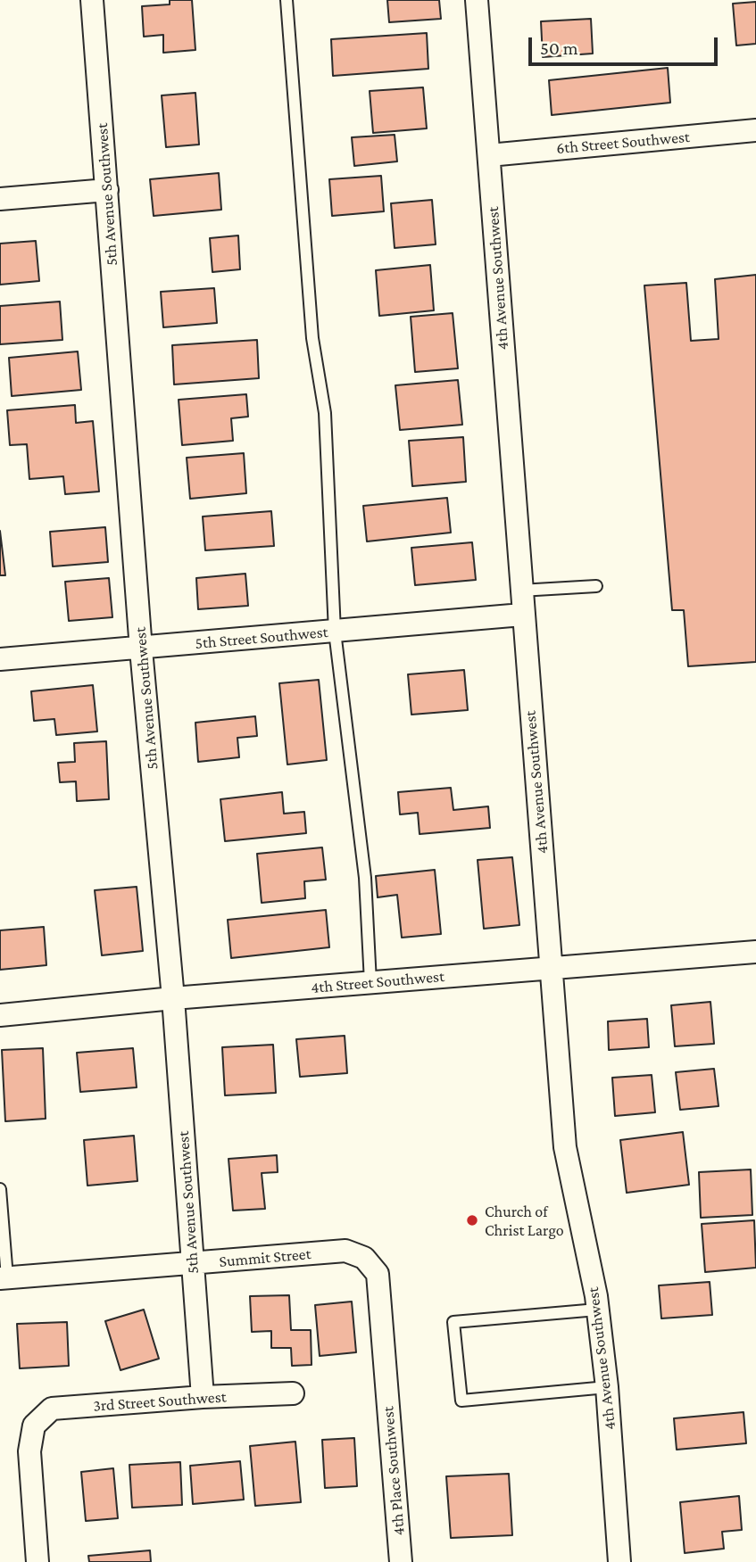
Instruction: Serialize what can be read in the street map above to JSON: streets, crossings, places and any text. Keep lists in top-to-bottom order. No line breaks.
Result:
{"streets":{"street":["6th Street Southwest","5th Avenue Southwest","4th Avenue Southwest","5th Street Southwest","4th Street Southwest","Summit Street","3rd Street Southwest","4th Place Southwest"]},"crossings":[["6th Street Southwest","4th Avenue Southwest"],["5th Avenue Southwest","5th Street Southwest"],["5th Avenue Southwest","4th Street Southwest"],["5th Avenue Southwest","Summit Street"],["5th Avenue Southwest","3rd Street Southwest"],["4th Avenue Southwest","5th Street Southwest"],["4th Avenue Southwest","4th Street Southwest"],["Summit Street","4th Place Southwest"]],"places":["Church of Christ Largo"],"scale_bar":"50 m"}
